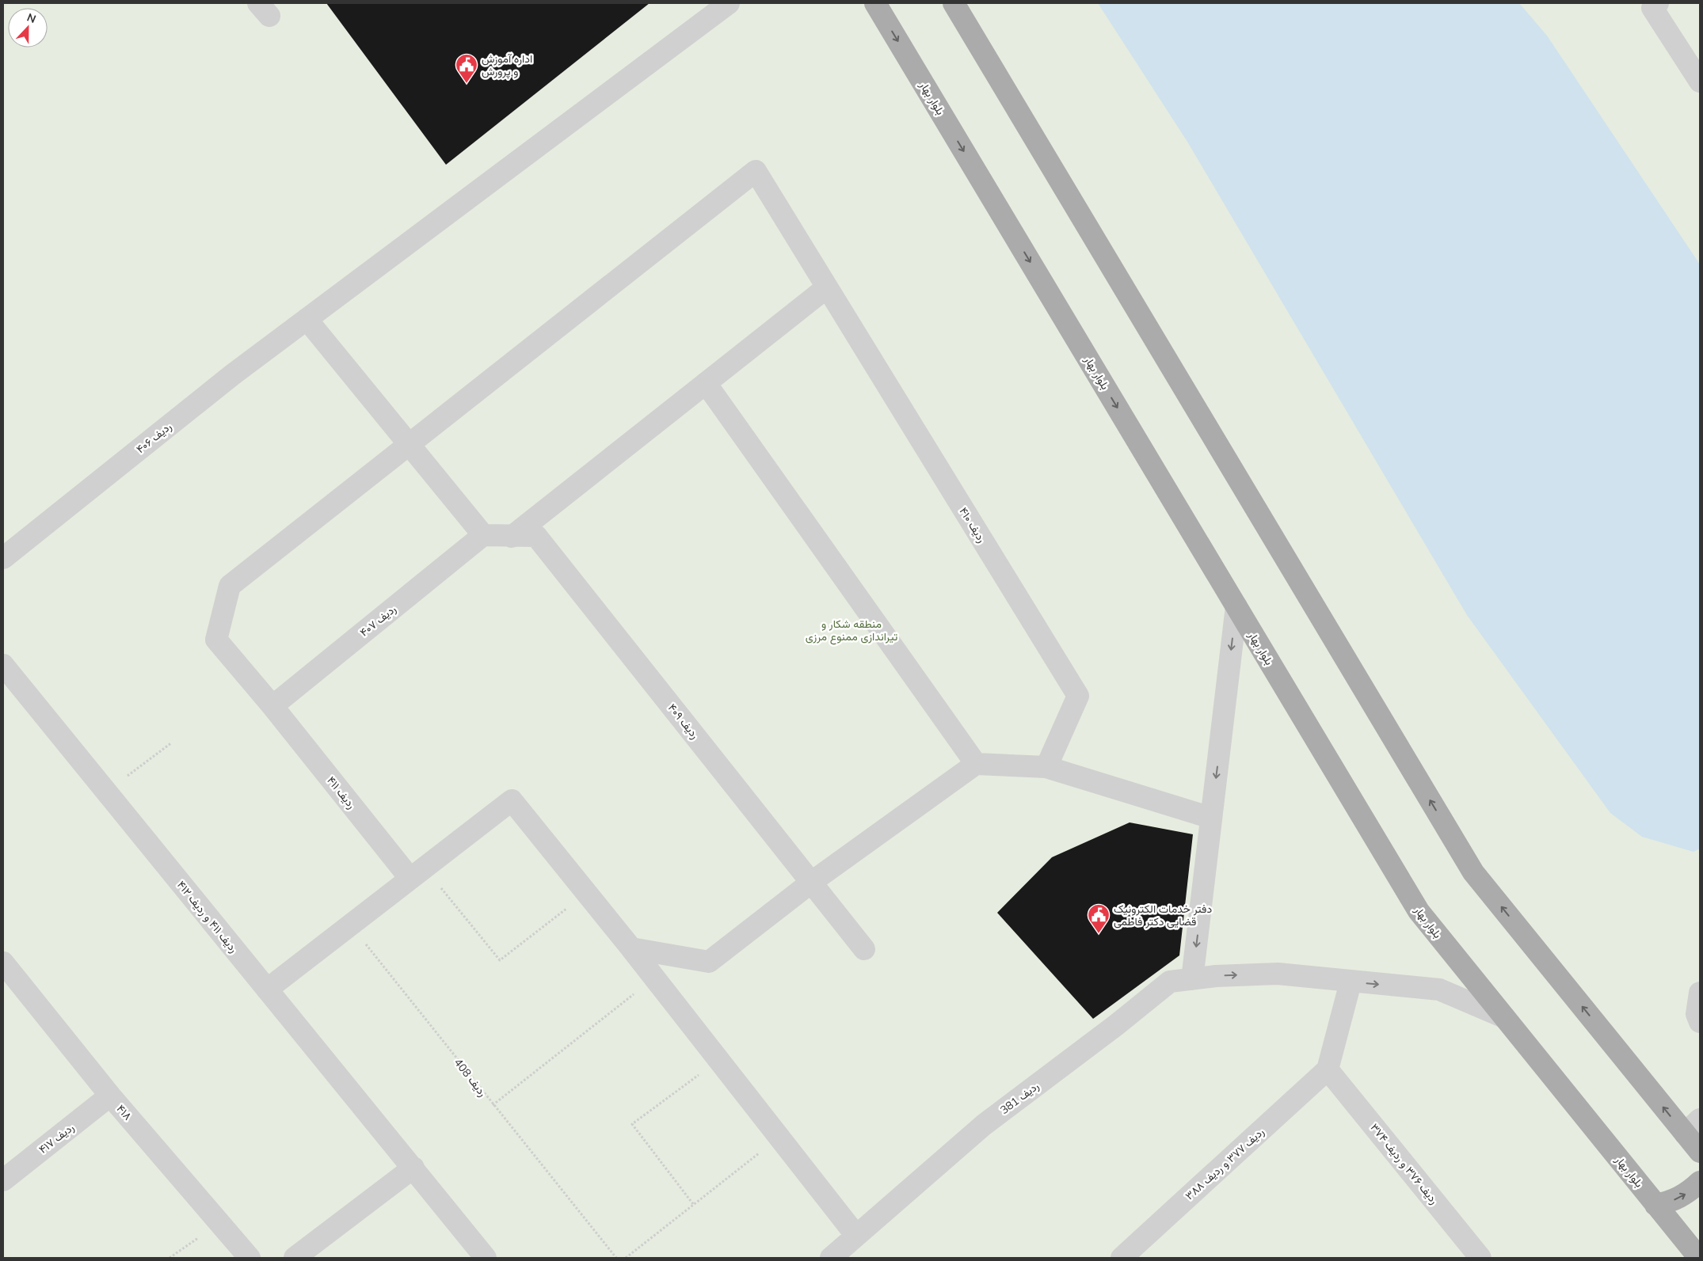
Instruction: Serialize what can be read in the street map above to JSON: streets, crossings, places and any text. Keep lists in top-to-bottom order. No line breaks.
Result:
{"streets":{"main road":["بلوار بهار"],"street":["ردیف ۴۰۶","ردیف ۴۱۰","ردیف ۴۰۷","ردیف ۴۰۹","ردیف ۴۱۱","ردیف ۴۱۱ و ردیف ۴۱۲","ردیف 381","۴۱۸","ردیف ۴۱۷","ردیف ۳۷۷ و ردیف ۳۸۸","ردیف ۳۷۶ و ردیف ۳۷۴"],"path":["ردیف 408"]},"crossings":[["بلوار بهار","ردیف 381"],["ردیف ۴۰۷","ردیف ۴۰۹"],["ردیف ۴۰۷","ردیف ۴۱۱"],["۴۱۸","ردیف ۴۱۷"],["ردیف ۳۷۷ و ردیف ۳۸۸","ردیف ۳۷۶ و ردیف ۳۷۴"]],"one_way":["ردیف 381"],"parks":["منطقه شکار و تیراندازی ممنوع مرزی"],"places":{"public building":["اداره آموزش و پرورش","دفتر خدمات الکترونیک قضایی دکتر فاطمی"]},"north":"top"}
